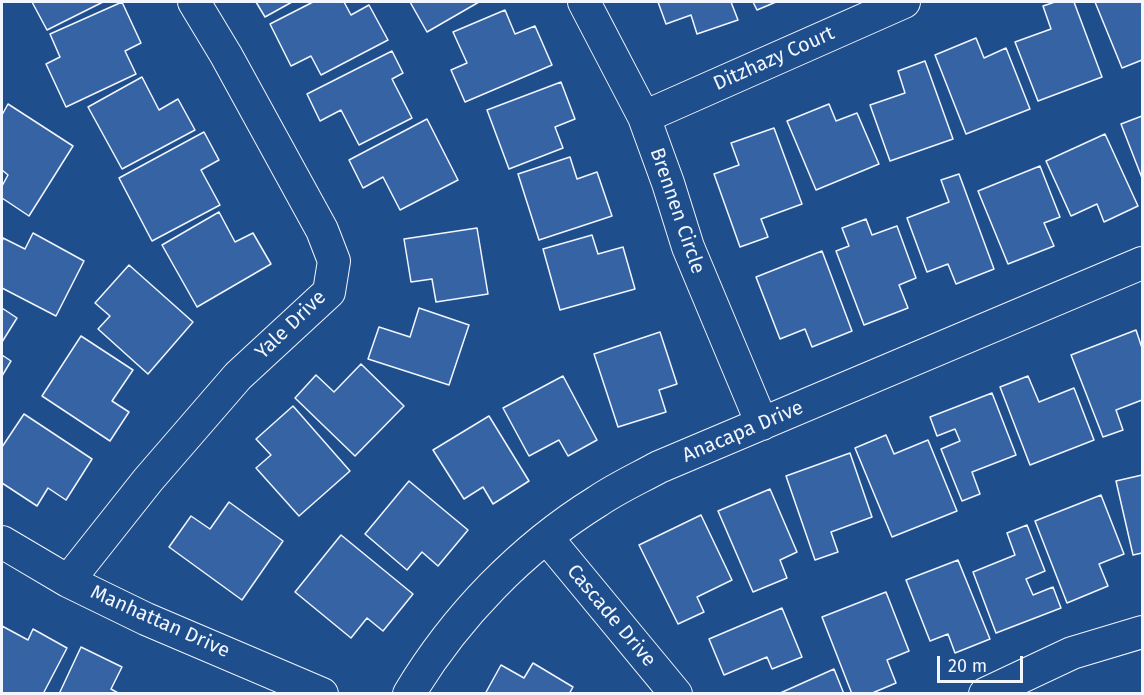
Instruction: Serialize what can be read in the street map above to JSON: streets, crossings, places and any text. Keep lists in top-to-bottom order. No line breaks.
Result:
{"streets":{"street":["Ditzhazy Court","Brennen Circle","Yale Drive","Anacapa Drive","Cascade Drive","Manhattan Drive"]},"crossings":[["Ditzhazy Court","Brennen Circle"],["Brennen Circle","Anacapa Drive"],["Yale Drive","Manhattan Drive"],["Anacapa Drive","Cascade Drive"]],"scale_bar":"20 m"}
